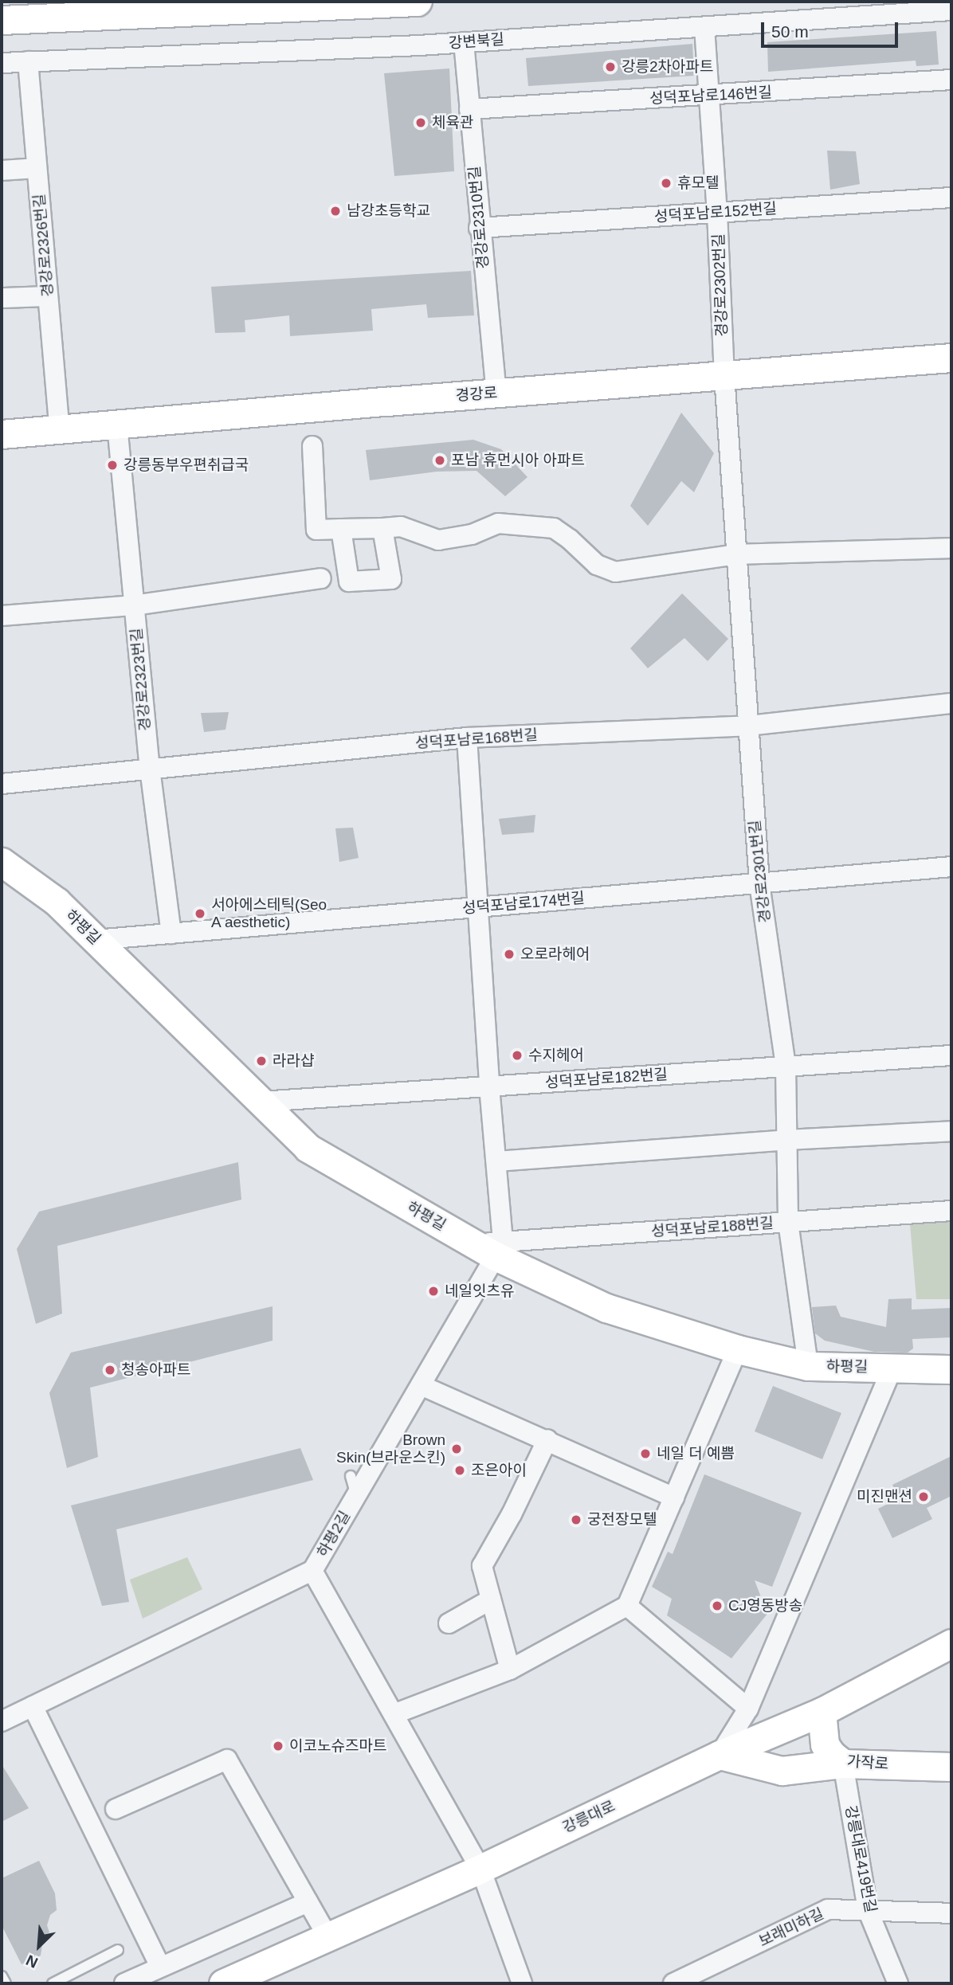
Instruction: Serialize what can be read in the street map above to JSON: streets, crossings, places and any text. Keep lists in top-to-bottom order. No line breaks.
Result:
{"streets":{"street":["강변북길","성덕포남로146번길","성덕포남로152번길","경강로2310번길","경강로2326번길","경강로2302번길","경강로","경강로2323번길","성덕포남로168번길","경강로2301번길","성덕포남로174번길","하평길","성덕포남로182번길","성덕포남로188번길","하평2길","가작로","강릉대로","강릉대로419번길","보래미하길"]},"crossings":[["강변북길","경강로2310번길"],["강변북길","경강로2326번길"],["강변북길","경강로2302번길"],["성덕포남로146번길","경강로2310번길"],["성덕포남로146번길","경강로2302번길"],["성덕포남로152번길","경강로2310번길"],["성덕포남로152번길","경강로2302번길"],["경강로2310번길","경강로"],["경강로2326번길","경강로"],["경강로2302번길","경강로"],["경강로2302번길","경강로2301번길"],["경강로","경강로2323번길"],["경강로","경강로2301번길"],["경강로2323번길","성덕포남로168번길"],["경강로2323번길","성덕포남로174번길"],["성덕포남로168번길","경강로2301번길"],["경강로2301번길","성덕포남로174번길"],["경강로2301번길","하평길"],["경강로2301번길","성덕포남로182번길"],["경강로2301번길","성덕포남로188번길"],["성덕포남로174번길","하평길"],["하평길","성덕포남로182번길"],["하평길","성덕포남로188번길"],["하평길","하평2길"],["성덕포남로188번길","하평2길"],["가작로","강릉대로"],["가작로","강릉대로419번길"],["강릉대로419번길","보래미하길"]],"places":["강릉2차아파트","체육관","휴모텔","남강초등학교","포남 휴먼시아 아파트","강릉동부우편취급국","서아에스테틱(Seo A aesthetic)","오로라헤어","수지헤어","라라샵","네일잇츠유","청송아파트","Brown Skin(브라운스킨)","네일 더 예쁨","조은아이","미진맨션","궁전장모텔","CJ영동방송","이코노슈즈마트"],"scale_bar":"50 m","north":"bottom left"}
